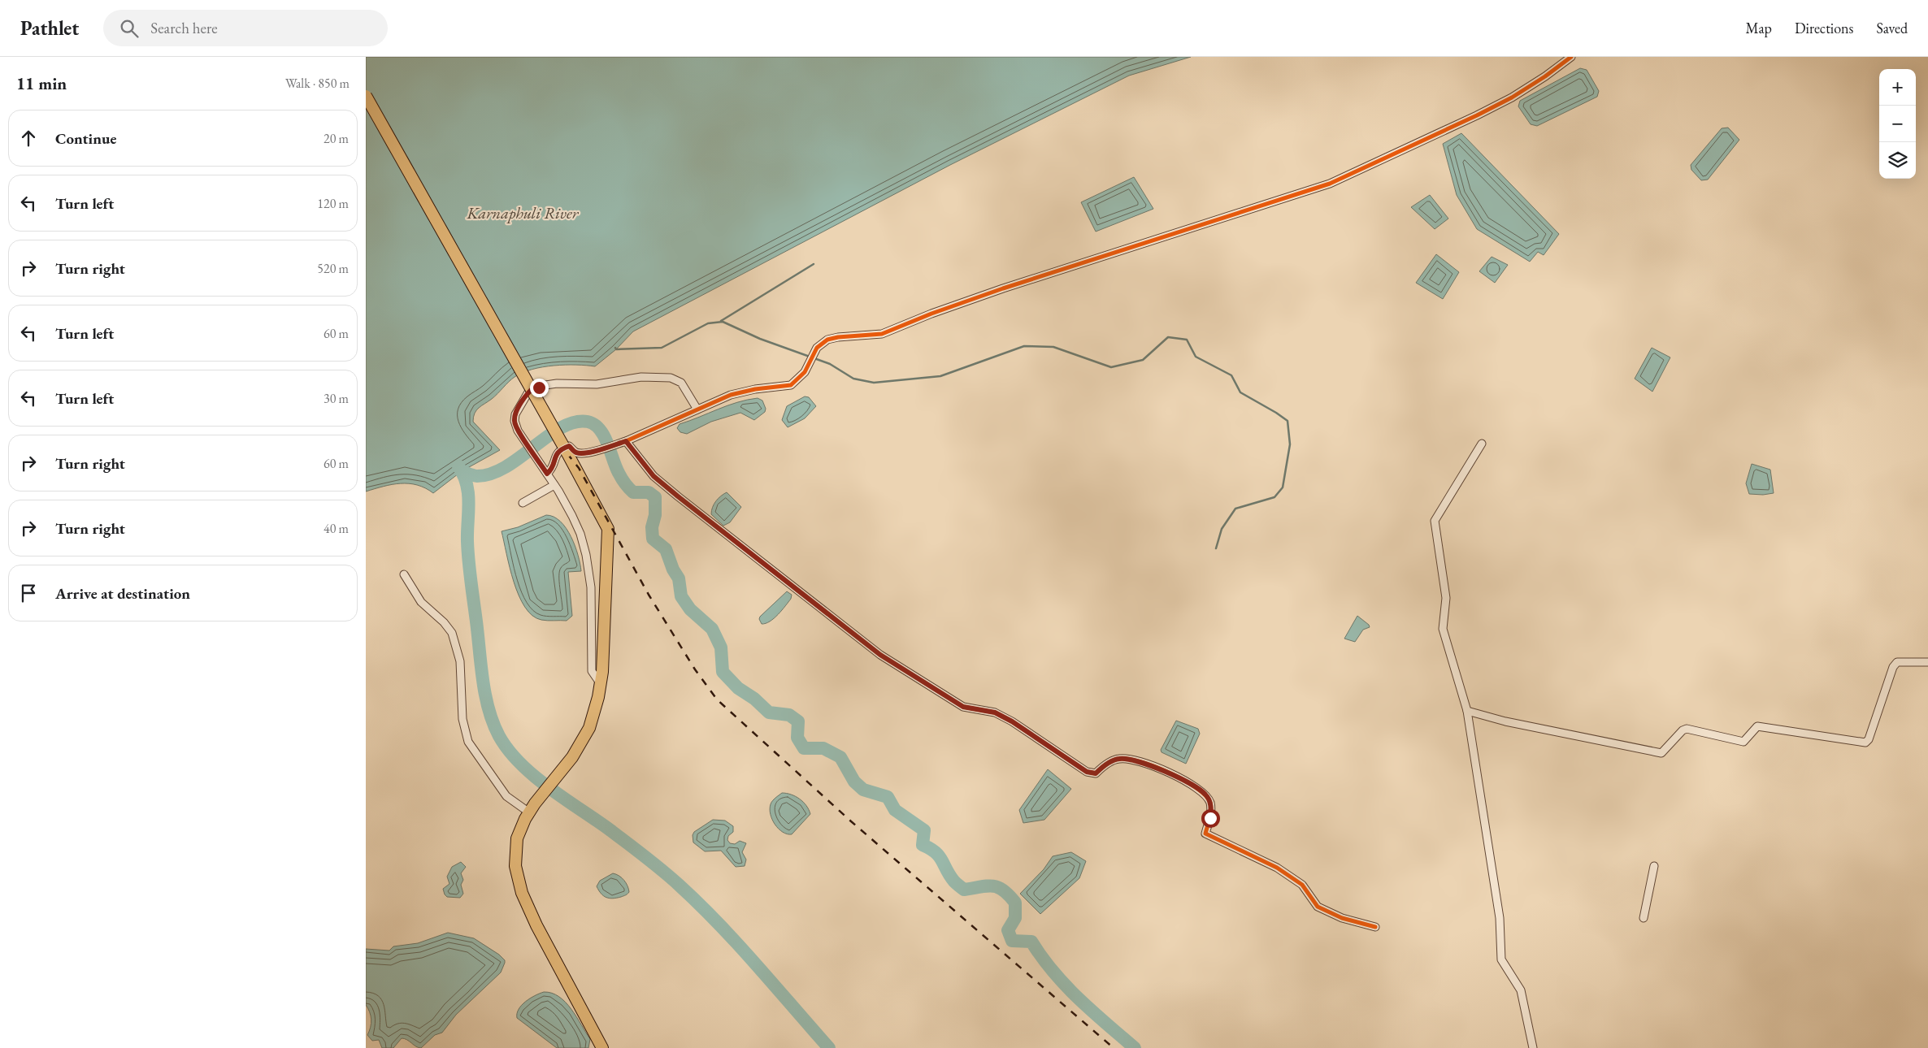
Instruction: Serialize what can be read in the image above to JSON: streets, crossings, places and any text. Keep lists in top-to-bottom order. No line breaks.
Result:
{"water":["Karnaphuli River"],"page":{"header":"Pathlet","search":"Search here","nav":["Map","Directions","Saved"],"heading":["11 min","Walk · 850 m"],"map_buttons":["+","−"],"list":[["Continue","20 m"],["Turn left","120 m"],["Turn right","520 m"],["Turn left","60 m"],["Turn left","30 m"],["Turn right","60 m"],["Turn right","40 m"],"Arrive at destination"]}}
